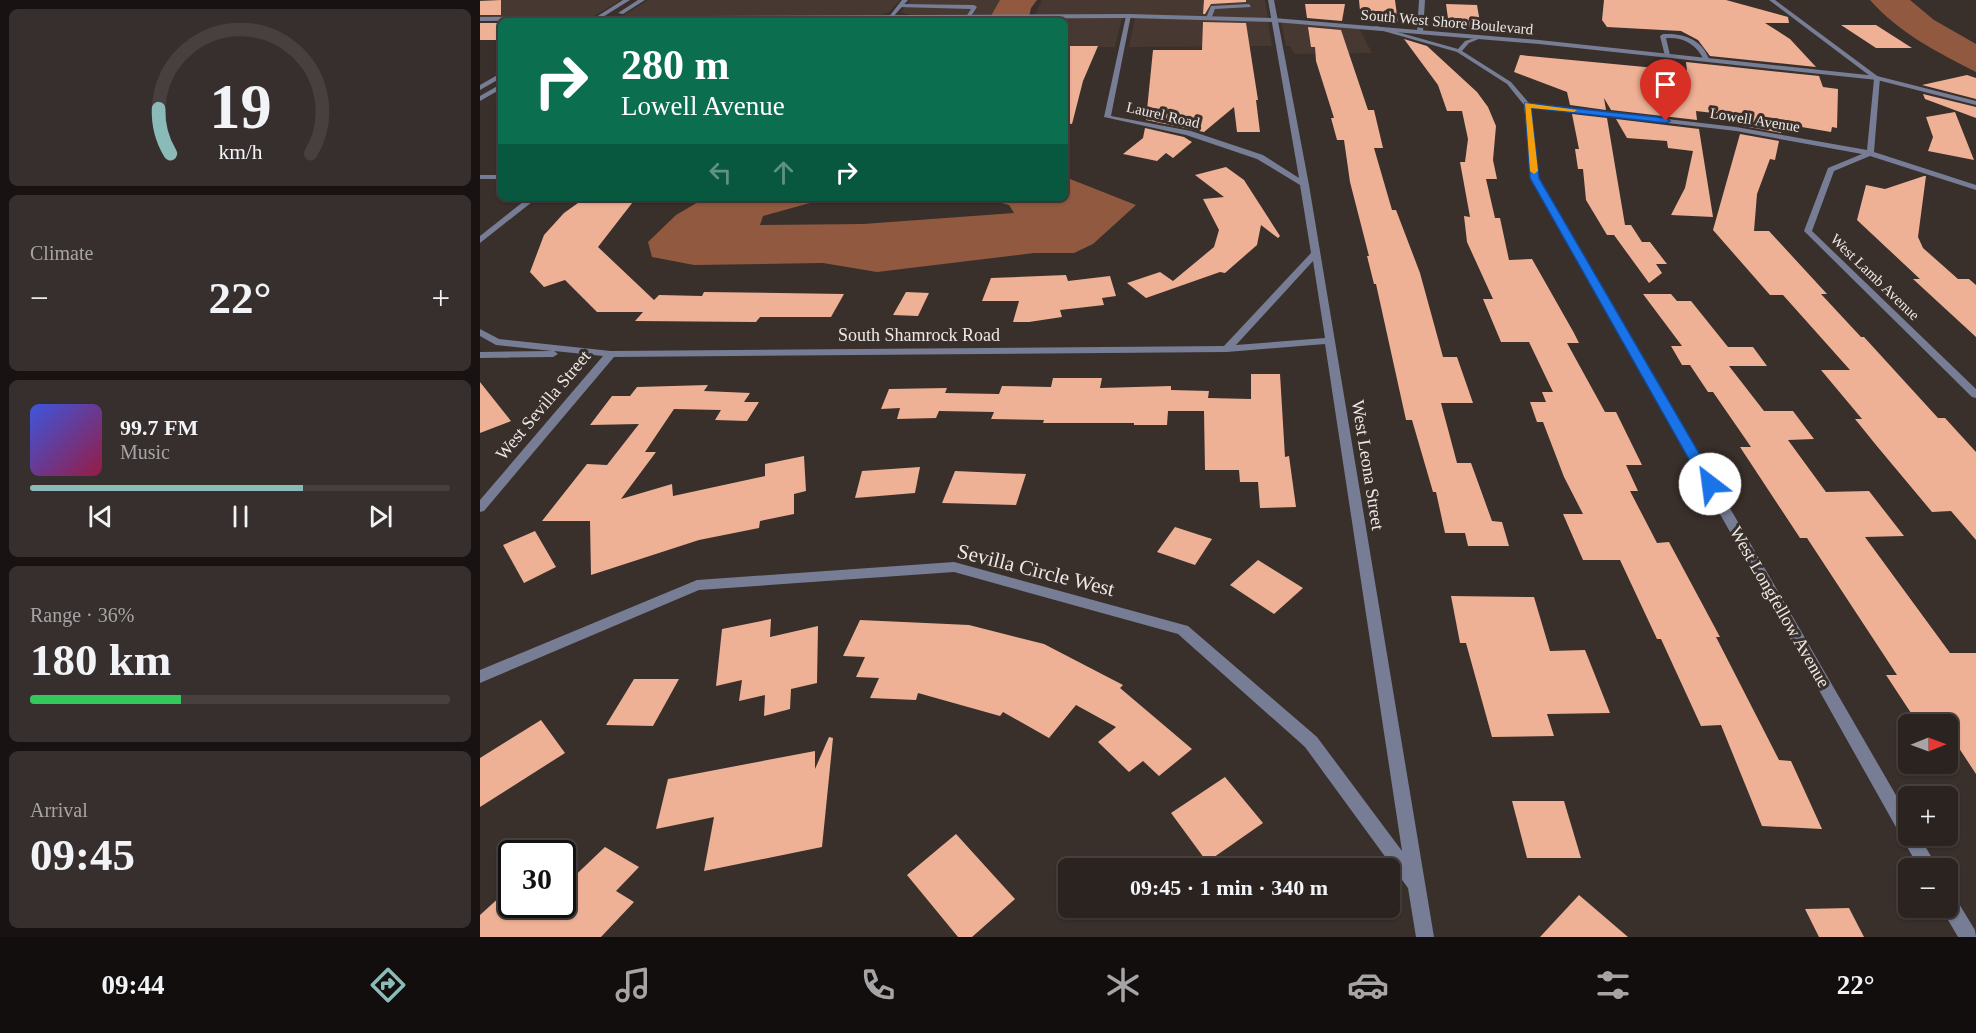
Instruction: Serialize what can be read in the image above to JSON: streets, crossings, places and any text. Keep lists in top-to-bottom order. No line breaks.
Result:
{"streets":{"street":["South West Shore Boulevard","Laurel Road","Lowell Avenue","West Lamb Avenue","South Shamrock Road","West Sevilla Street","West Leona Street","Sevilla Circle West","West Longfellow Avenue"]},"crossings":[["South West Shore Boulevard","Laurel Road"],["South West Shore Boulevard","West Leona Street"],["Laurel Road","West Leona Street"],["Lowell Avenue","West Lamb Avenue"],["Lowell Avenue","West Longfellow Avenue"],["South Shamrock Road","West Sevilla Street"],["South Shamrock Road","West Leona Street"],["West Leona Street","Sevilla Circle West"]],"north":"right","page":{"turn":["280 m","Lowell Avenue"],"tile":["Climate",["Range · 36%","180 km"],["Arrival","09:45"]],"heat":["−","22°","+"],"song":["99.7 FM","Music"],"map_buttons":["+","−"],"limit":"30","trip":"09:45 · 1 min · 340 m","tabs":["09:44","22°"],"gauge":["19","km/h"]}}
